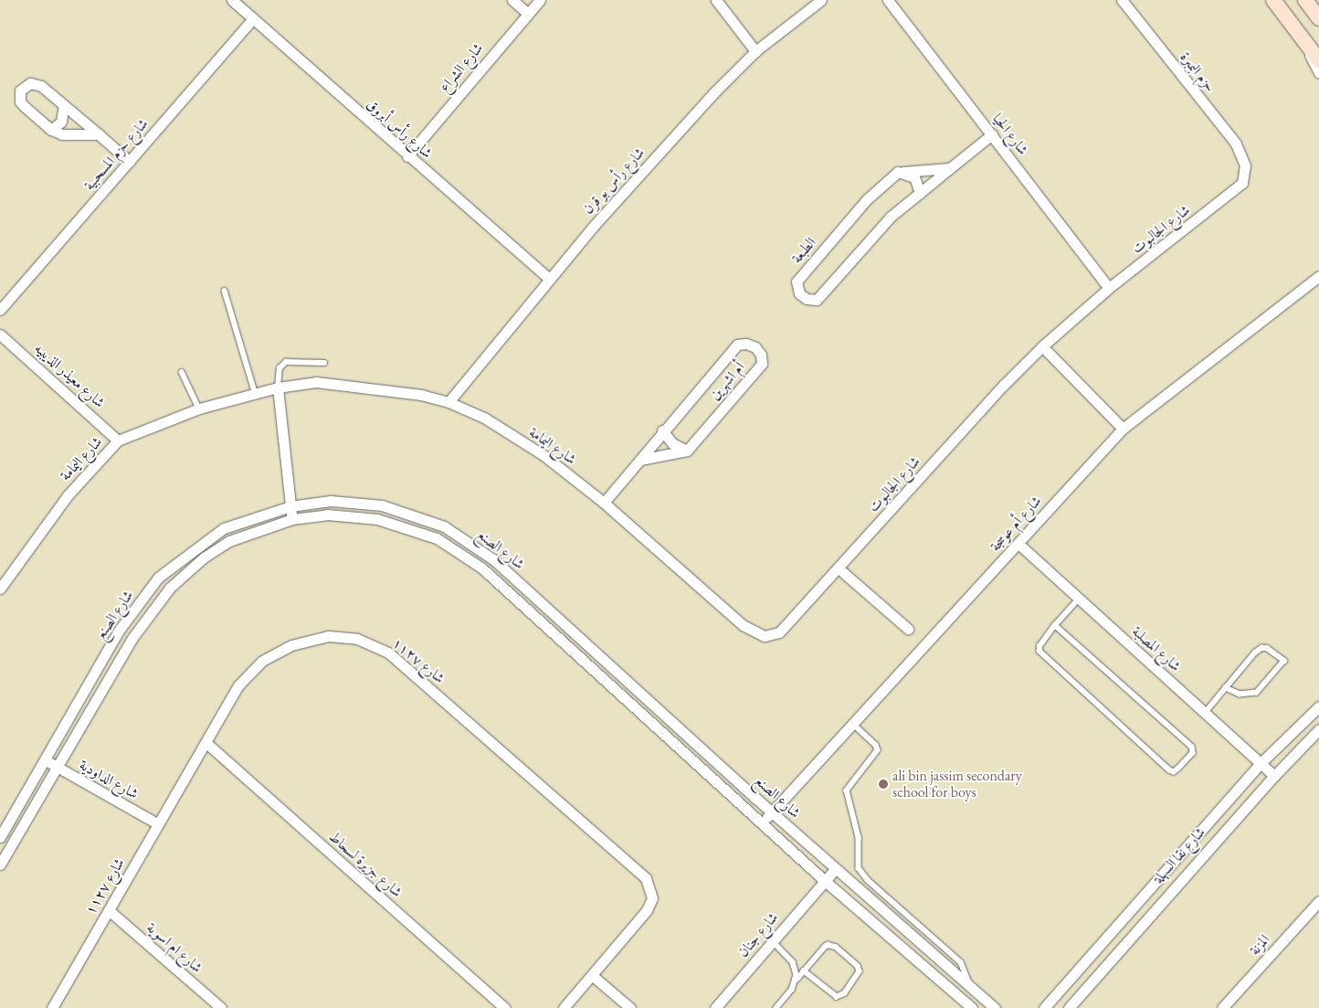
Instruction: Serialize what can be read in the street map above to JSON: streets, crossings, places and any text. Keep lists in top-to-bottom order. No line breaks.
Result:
{"streets":{"street":["شارع الشراع","حزم البمبرة","شارع رأس أبروق","شارع الحيا","شارع حزم المسحبية","شارع رأس بو قرن","شارع الجالبوت","الطبعة","شارع معيذر الذيبيه","أم اشهرين","شارع اليمامة","شارع أم عوسجة","شارع الصنع","شارع المصلبة","شارع ١١٢٧","شارع الداودية","شارع نقا السهلة","شارع جزيرة لسحاط","شارع جنان","المزنة","شارع ام اسوية"]},"crossings":[["شارع الشراع","شارع رأس أبروق"],["حزم البمبرة","شارع الجالبوت"],["شارع رأس أبروق","شارع حزم المسحبية"],["شارع رأس أبروق","شارع رأس بو قرن"],["شارع الحيا","شارع الجالبوت"],["شارع الحيا","الطبعة"],["شارع رأس بو قرن","شارع اليمامة"],["شارع الجالبوت","شارع اليمامة"],["شارع معيذر الذيبيه","شارع اليمامة"],["أم اشهرين","شارع اليمامة"],["شارع أم عوسجة","شارع الصنع"],["شارع أم عوسجة","شارع المصلبة"],["شارع الصنع","شارع الداودية"],["شارع الصنع","شارع جنان"],["شارع المصلبة","شارع نقا السهلة"],["شارع ١١٢٧","شارع الداودية"],["شارع ١١٢٧","شارع جزيرة لسحاط"],["شارع ١١٢٧","شارع ام اسوية"]],"places":["ali bin jassim secondary school for boys"]}
